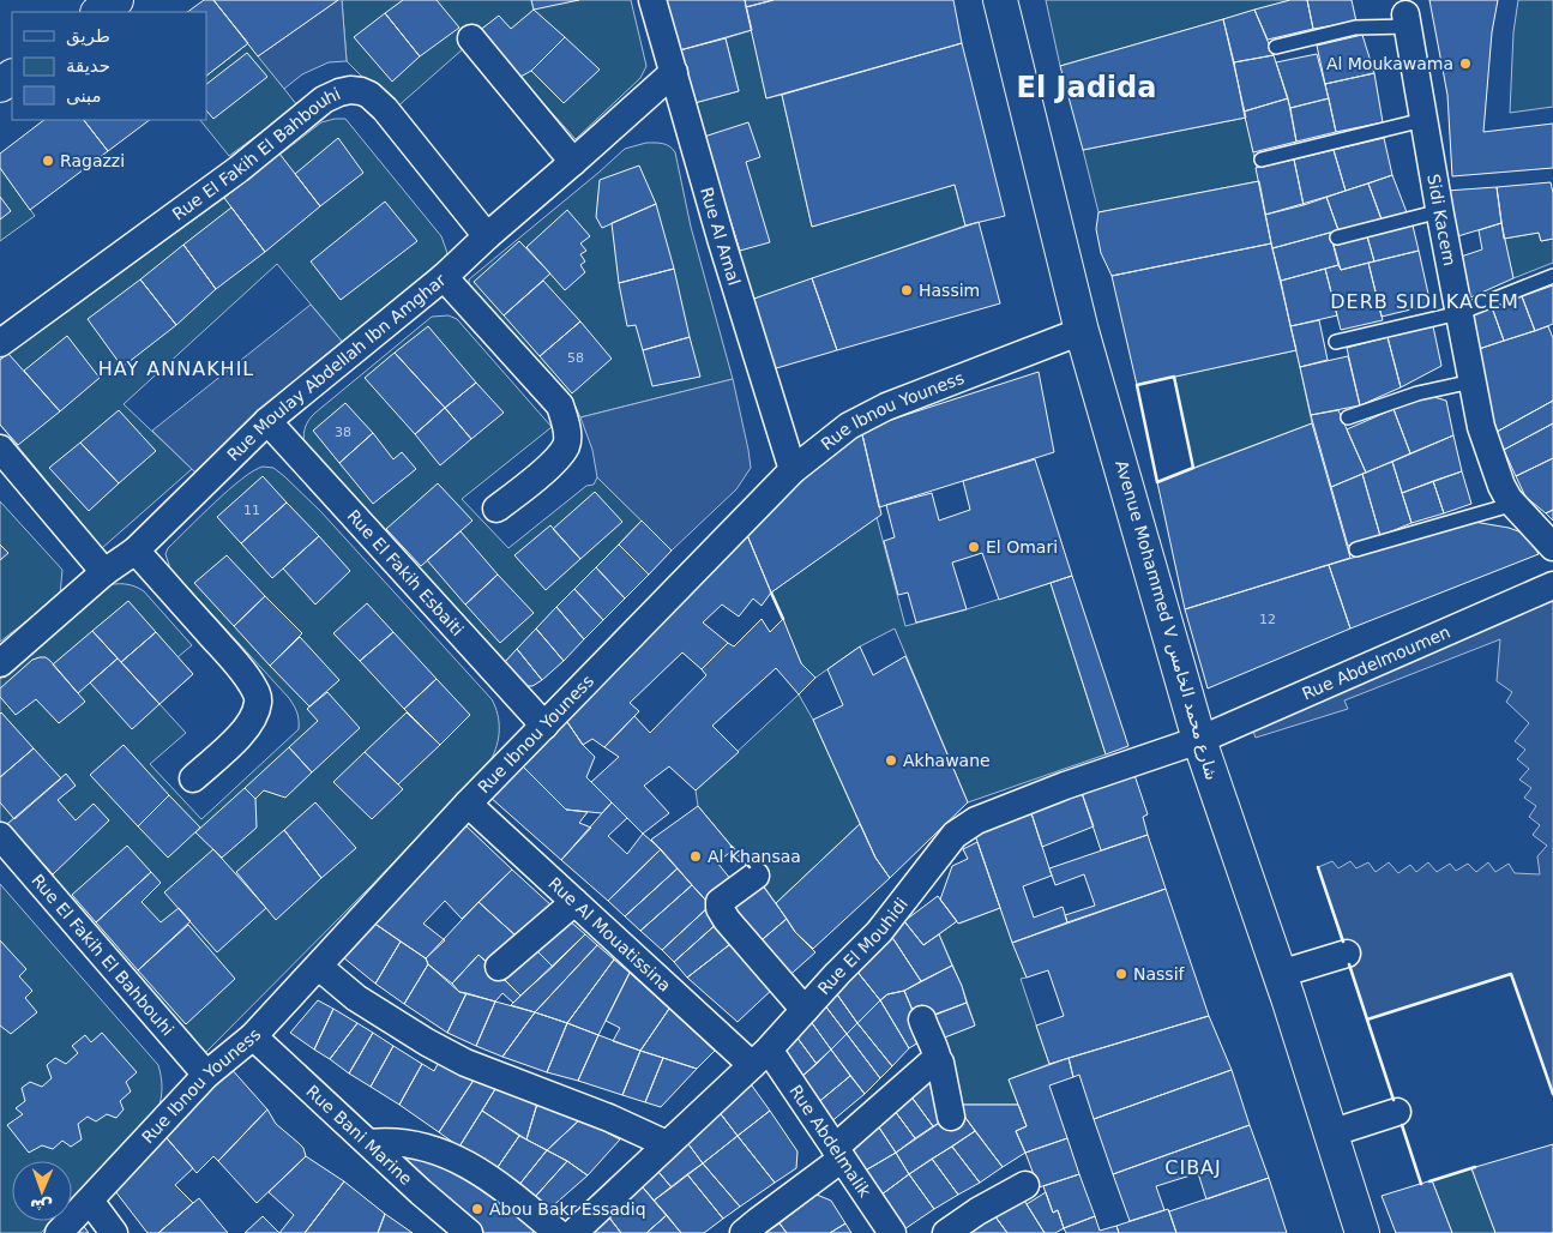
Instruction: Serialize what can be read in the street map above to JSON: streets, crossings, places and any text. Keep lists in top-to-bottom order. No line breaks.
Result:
{"streets":{"street":["Rue El Fakih El Bahbouhi","Sidi Kacem","Rue Al Amal","Rue Moulay Abdellah Ibn Amghar","Rue Ibnou Youness","Rue El Fakih Esbaiti","Avenue Mohammed V شارع محمد الخامس","Rue Abdelmoumen","Rue Al Mouatissina","Rue El Mouhidi","Rue Bani Marine","Rue Abdelmalik"]},"crossings":[["Rue El Fakih El Bahbouhi","Rue Moulay Abdellah Ibn Amghar"],["Rue El Fakih El Bahbouhi","Rue Ibnou Youness"],["Rue Al Amal","Rue Moulay Abdellah Ibn Amghar"],["Rue Al Amal","Rue Ibnou Youness"],["Rue Moulay Abdellah Ibn Amghar","Rue El Fakih Esbaiti"],["Rue Ibnou Youness","Rue El Fakih Esbaiti"],["Rue Ibnou Youness","Avenue Mohammed V شارع محمد الخامس"],["Rue Ibnou Youness","Rue Al Mouatissina"],["Rue Ibnou Youness","Rue Bani Marine"],["Avenue Mohammed V شارع محمد الخامس","Rue Abdelmoumen"],["Avenue Mohammed V شارع محمد الخامس","Rue El Mouhidi"],["Rue Abdelmoumen","Rue El Mouhidi"],["Rue Al Mouatissina","Rue El Mouhidi"],["Rue Al Mouatissina","Rue Abdelmalik"],["Rue El Mouhidi","Rue Abdelmalik"]],"districts":["El Jadida","DERB SIDI KACEM","HAY ANNAKHIL","CIBAJ"],"places":["Al Moukawama","Ragazzi","Hassim","El Omari","Akhawane","Al Khansaa","Nassif","Abou Bakr Essadiq"],"house_numbers":["58","38","11","12"],"legend":["طريق","حديقة","مبنى"],"north":"bottom"}
